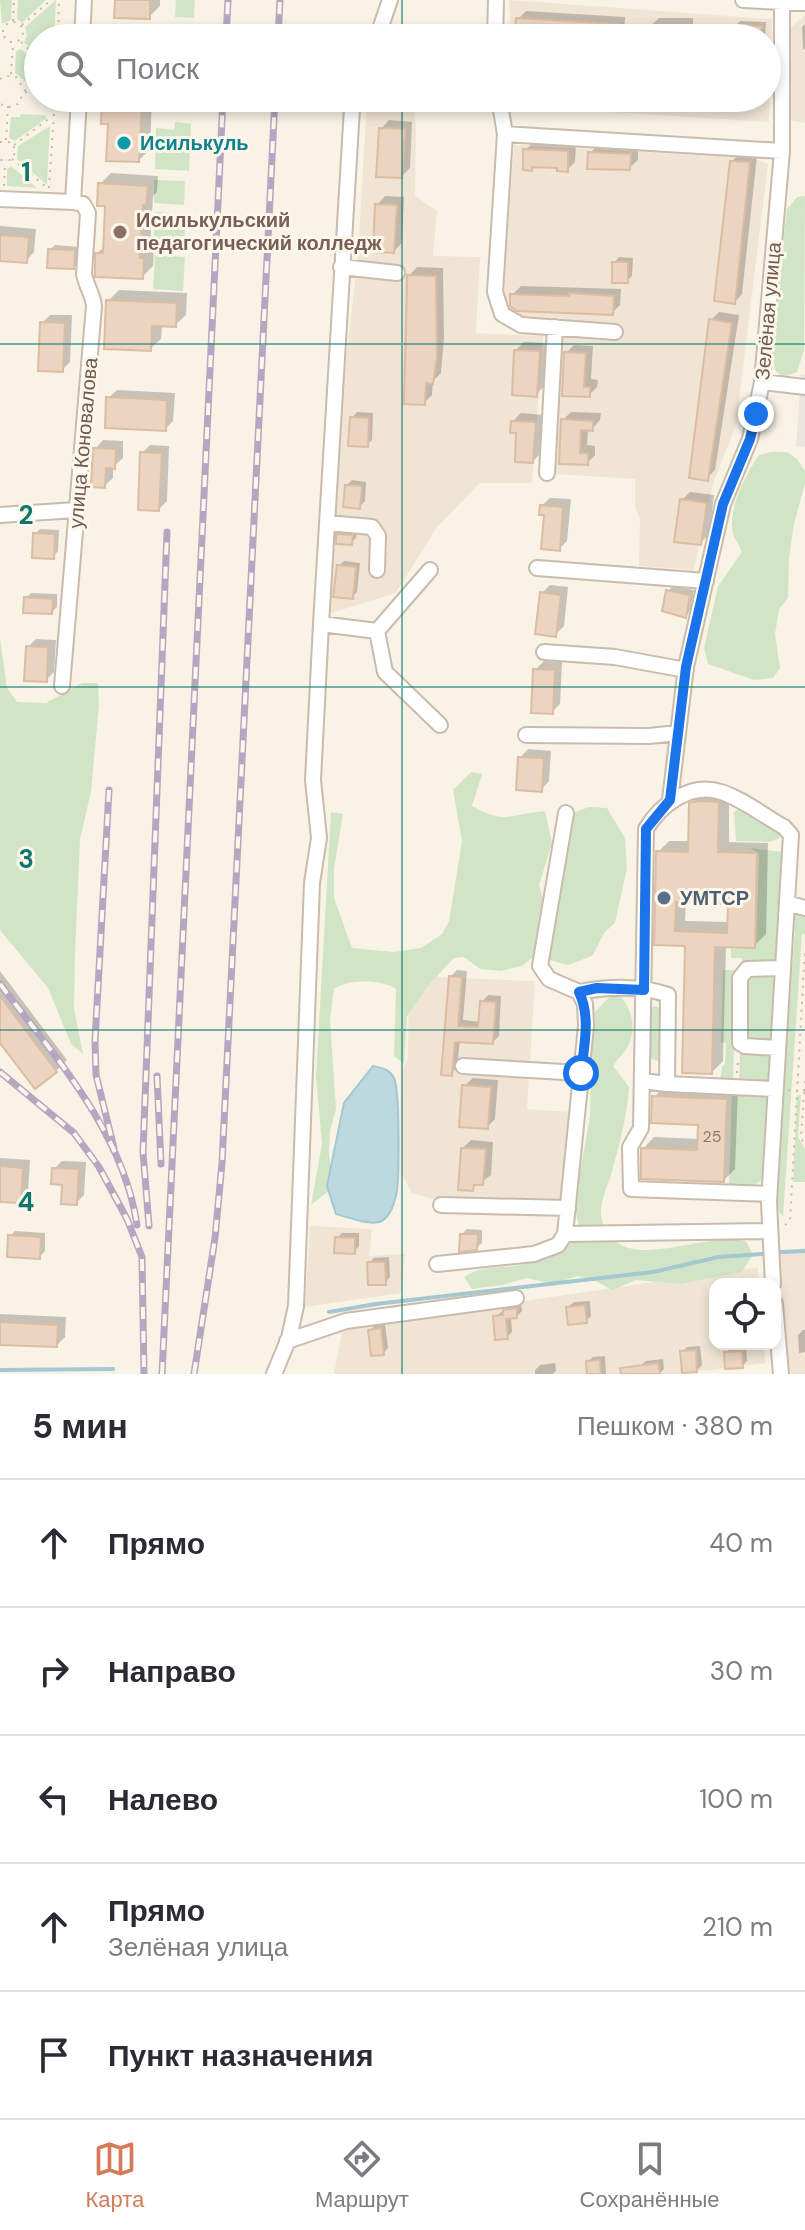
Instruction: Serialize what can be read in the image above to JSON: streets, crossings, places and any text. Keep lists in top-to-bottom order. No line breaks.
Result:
{"streets":{"street":["Зелёная улица","улица Коновалова"]},"places":["Исилькуль","Исилькульский педагогический колледж","УМТСР"],"house_numbers":["25"],"page":{"search":"Поиск","heading":["5 мин","Пешком · 380 m"],"list":[["Прямо","40 m"],["Направо","30 m"],["Налево","100 m"],["Прямо","Зелёная улица","210 m"],"Пункт назначения"],"nav":["Карта","Маршрут","Сохранённые"]},"grid":{"rows":["1","2","3","4"]}}
